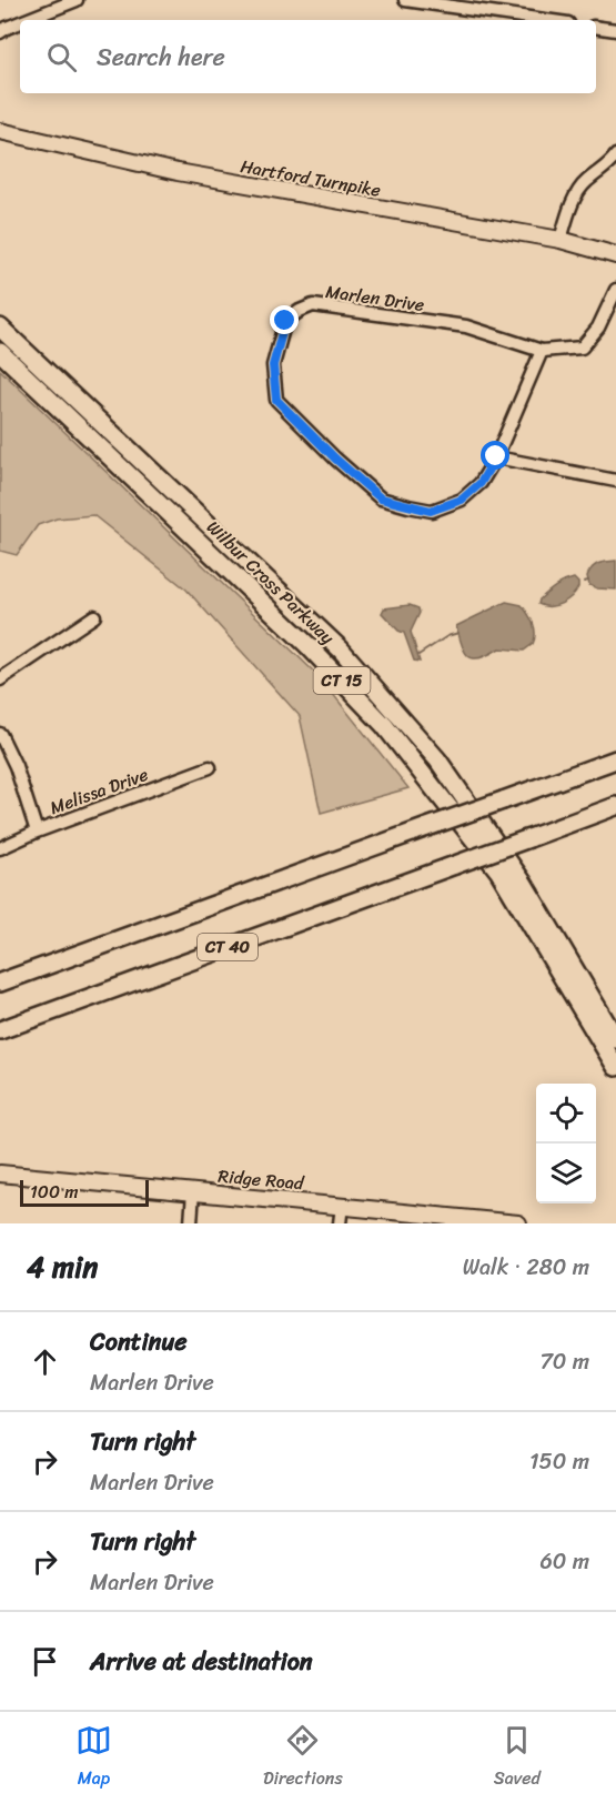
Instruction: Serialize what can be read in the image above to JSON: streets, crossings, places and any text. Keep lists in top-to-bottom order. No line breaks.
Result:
{"streets":{"highway":["Wilbur Cross Parkway","CT 15","CT 40"],"main road":["Hartford Turnpike","Ridge Road"],"street":["Marlen Drive","Melissa Drive"]},"scale_bar":"100 m","page":{"search":"Search here","scale":"100 m","heading":["4 min","Walk · 280 m"],"list":[["Continue","Marlen Drive","70 m"],["Turn right","Marlen Drive","150 m"],["Turn right","Marlen Drive","60 m"],"Arrive at destination"],"nav":["Map","Directions","Saved"]}}
